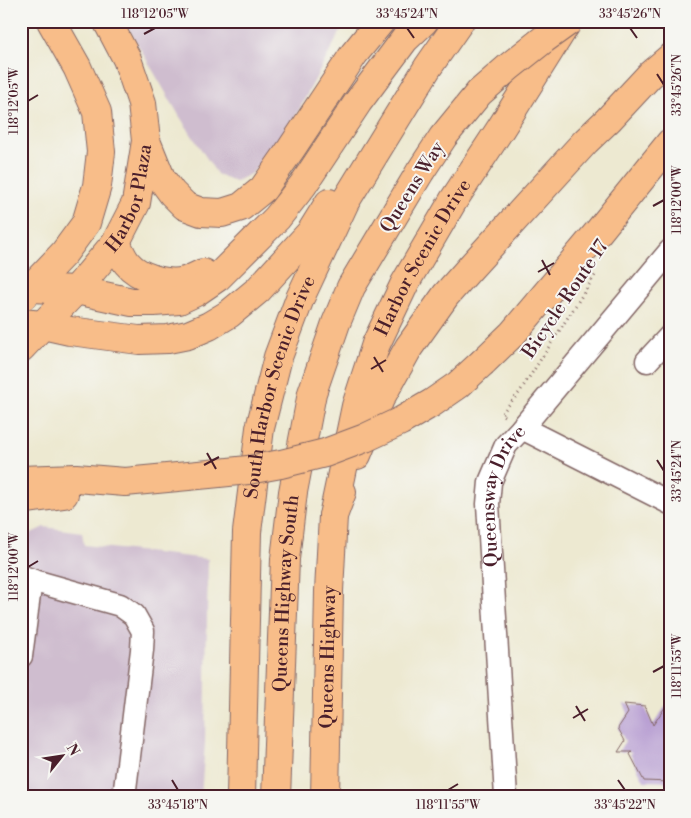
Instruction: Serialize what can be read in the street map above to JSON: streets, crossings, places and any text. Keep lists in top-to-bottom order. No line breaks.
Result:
{"streets":{"main road":["Queens Way","Harbor Plaza","Harbor Scenic Drive","South Harbor Scenic Drive","Queens Highway South","Queens Highway"],"street":["Queensway Drive"],"path":["Bicycle Route 17"]},"crossings":[["Queens Way","Harbor Scenic Drive"],["Queens Way","Queens Highway South"],["Harbor Scenic Drive","Queens Highway"],["Bicycle Route 17","Queensway Drive"]],"north":"top right","coordinates":["118°12'05\"W","33°45'24\"N","33°45'26\"N","118°12'00\"W","118°11'55\"W","33°45'18\"N","33°45'22\"N"]}
